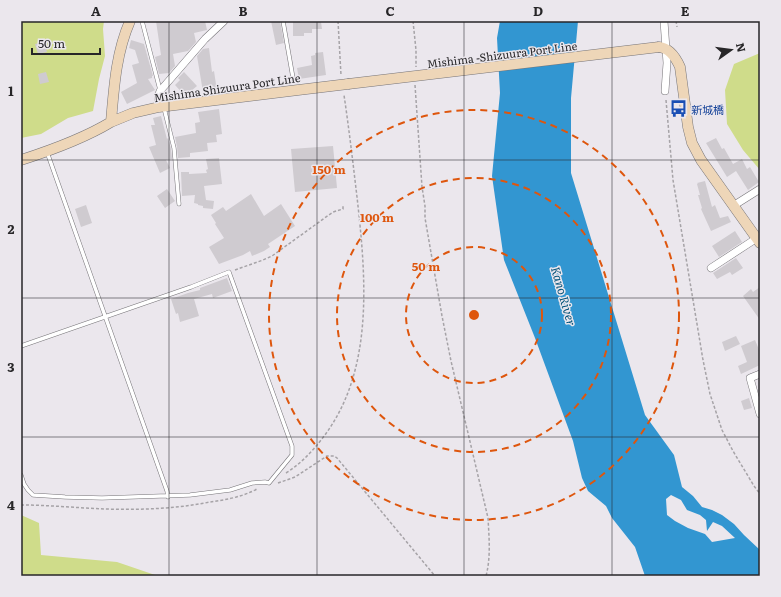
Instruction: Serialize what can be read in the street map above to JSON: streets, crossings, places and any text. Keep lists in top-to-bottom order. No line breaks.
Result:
{"streets":{"main road":["Mishima -Shizuura Port Line","Mishima Shizuura Port Line"]},"crossings":[["Mishima -Shizuura Port Line","Mishima Shizuura Port Line"]],"water":["Kano River"],"places":{"bus stop":["新城橋"]},"scale_bar":"50 m","north":"right","grid":{"columns":["A","B","C","D","E"],"rows":["1","2","3","4"]},"rings":["150 m","100 m","50 m"]}
